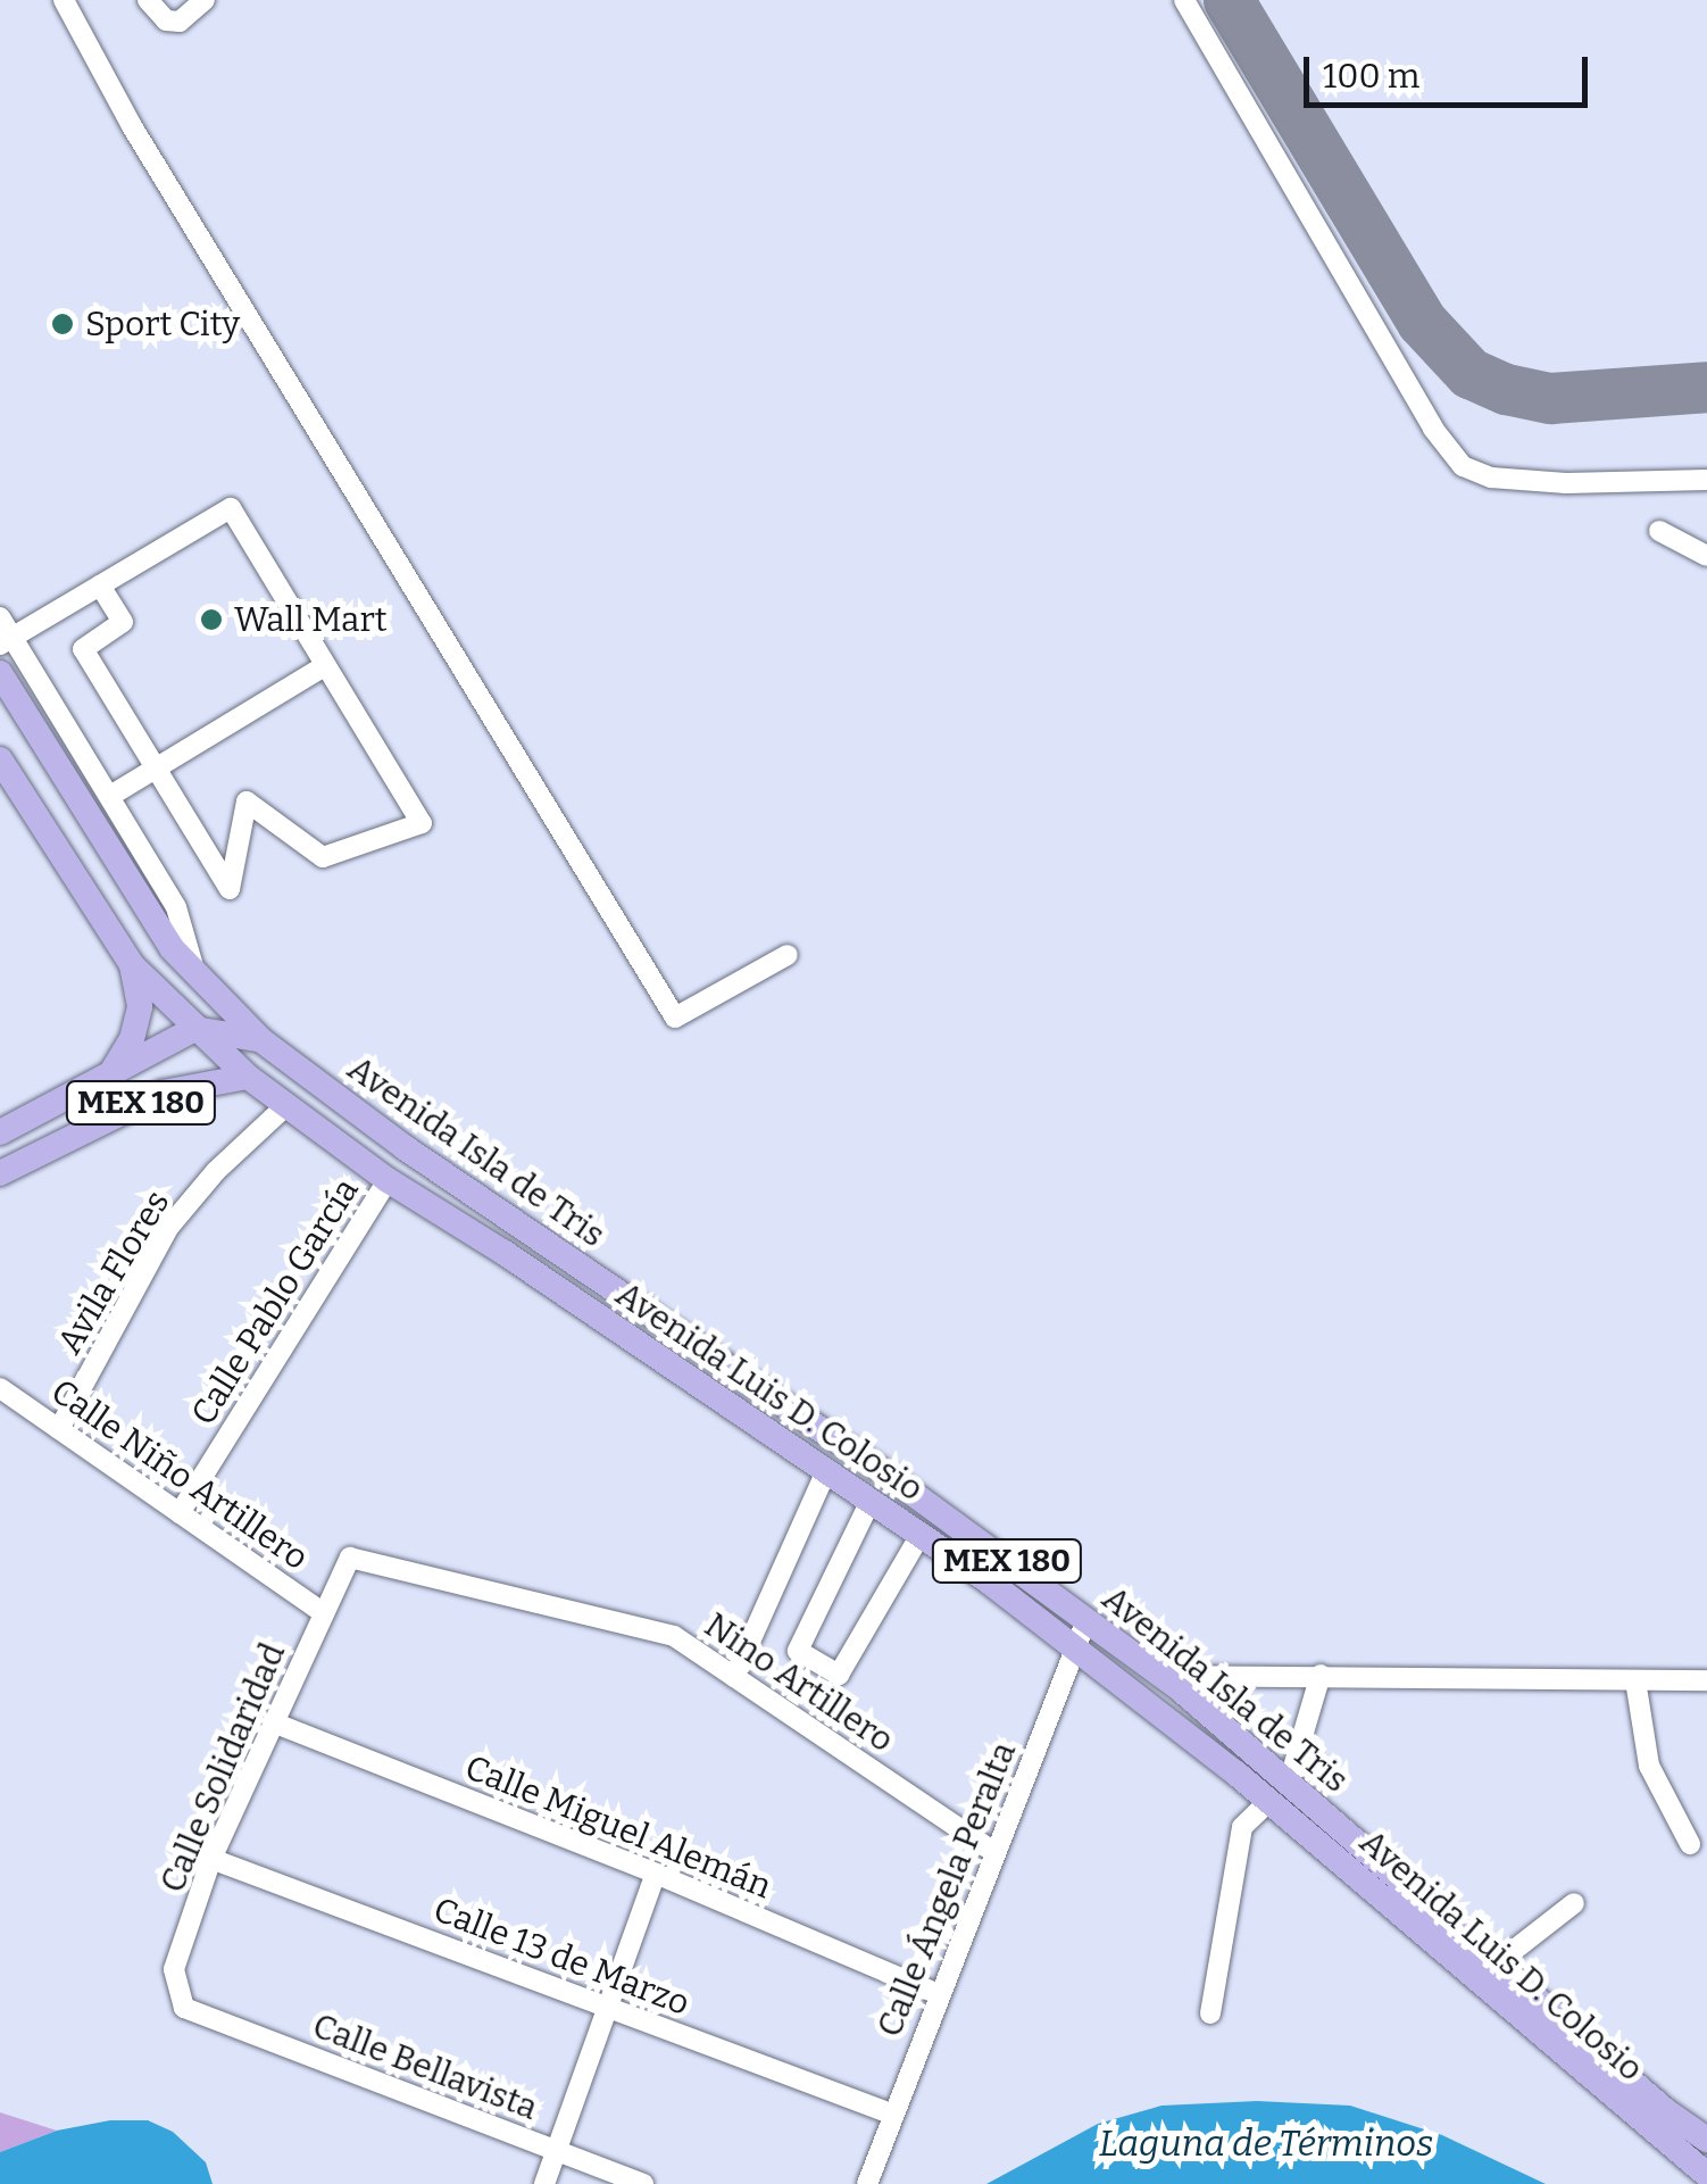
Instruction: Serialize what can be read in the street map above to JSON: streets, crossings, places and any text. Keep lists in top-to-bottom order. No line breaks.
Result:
{"streets":{"main road":["MEX 180","Avenida Isla de Tris","Avenida Luis D. Colosio"],"street":["Avila Flores","Calle Pablo García","Calle Niño Artillero","Nino Artillero","Calle Solidaridad","Calle Miguel Alemán","Calle Ángela Peralta","Calle 13 de Marzo","Calle Bellavista"]},"crossings":[["MEX 180","Avenida Isla de Tris"],["MEX 180","Avenida Luis D. Colosio"],["Avenida Isla de Tris","Avenida Luis D. Colosio"],["Avenida Isla de Tris","Calle Ángela Peralta"],["Avila Flores","Avenida Luis D. Colosio"],["Avila Flores","Calle Niño Artillero"],["Calle Pablo García","Avenida Luis D. Colosio"],["Calle Pablo García","Calle Niño Artillero"],["Avenida Luis D. Colosio","Calle Ángela Peralta"],["Calle Niño Artillero","Calle Solidaridad"],["Nino Artillero","Calle Solidaridad"],["Nino Artillero","Calle Ángela Peralta"],["Calle Solidaridad","Calle Miguel Alemán"],["Calle Solidaridad","Calle 13 de Marzo"],["Calle Solidaridad","Calle Bellavista"],["Calle Miguel Alemán","Calle Ángela Peralta"],["Calle Ángela Peralta","Calle 13 de Marzo"]],"water":["Laguna de Términos"],"places":["Sport City","Wall Mart"],"scale_bar":"100 m"}
